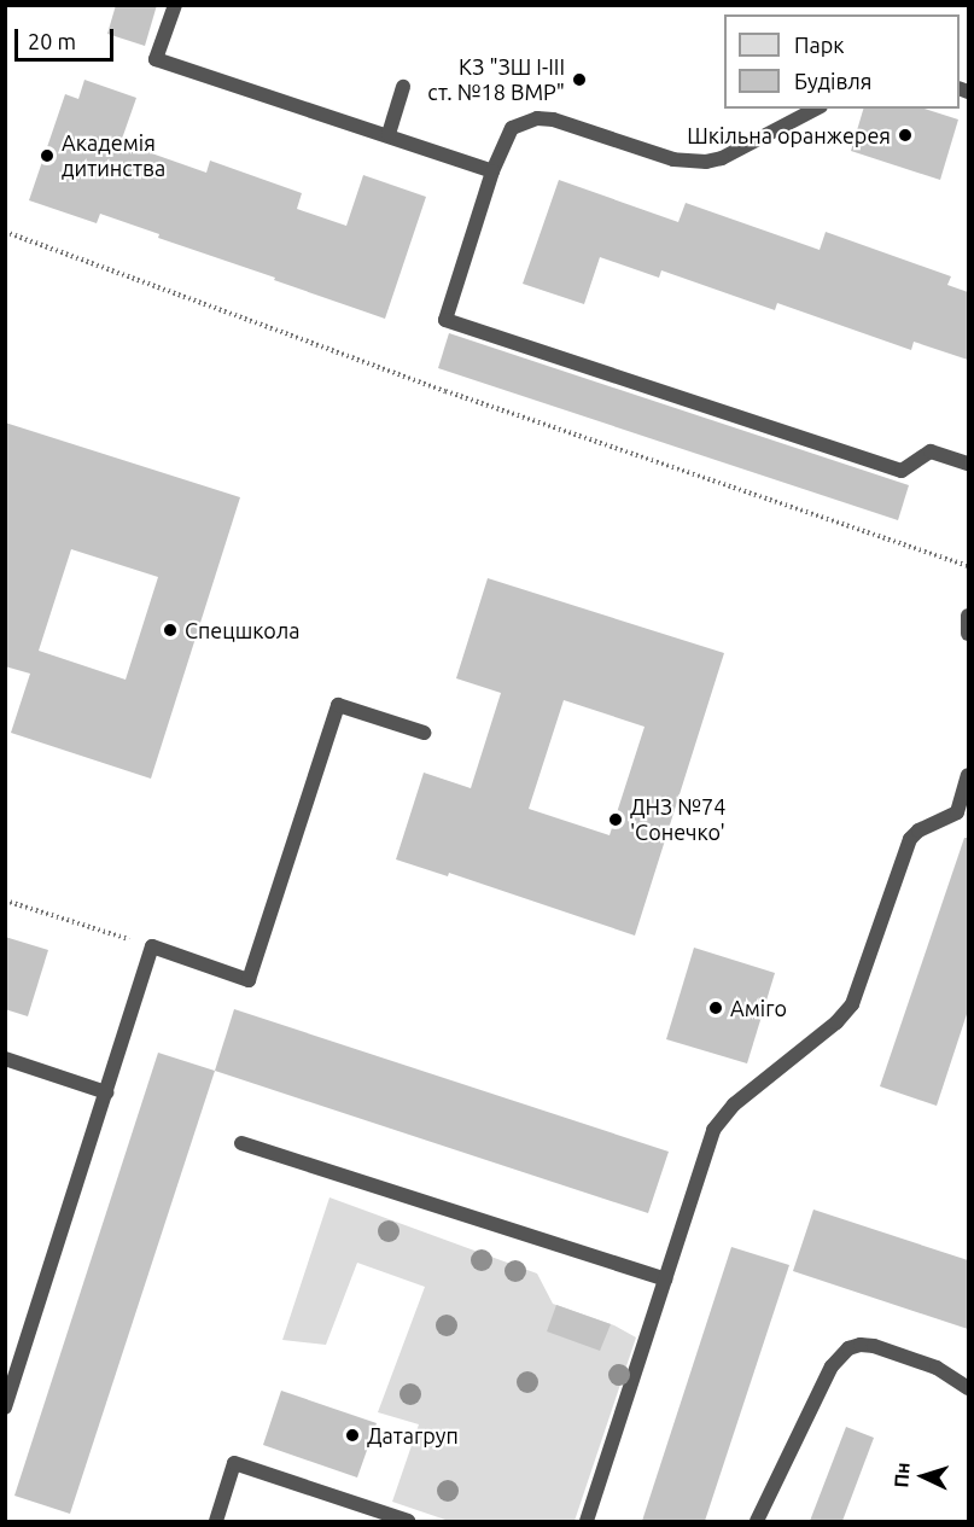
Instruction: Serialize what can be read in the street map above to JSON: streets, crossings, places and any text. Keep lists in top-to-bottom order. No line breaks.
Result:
{"places":["КЗ \"ЗШ І-ІІІ ст. №18 ВМР\"","Шкільна оранжерея","Академія дитинства","Спецшкола","ДНЗ №74 'Сонечко'","Аміго","Датагруп"],"legend":["Парк","Будівля"],"scale_bar":"20 m","north":"left"}
